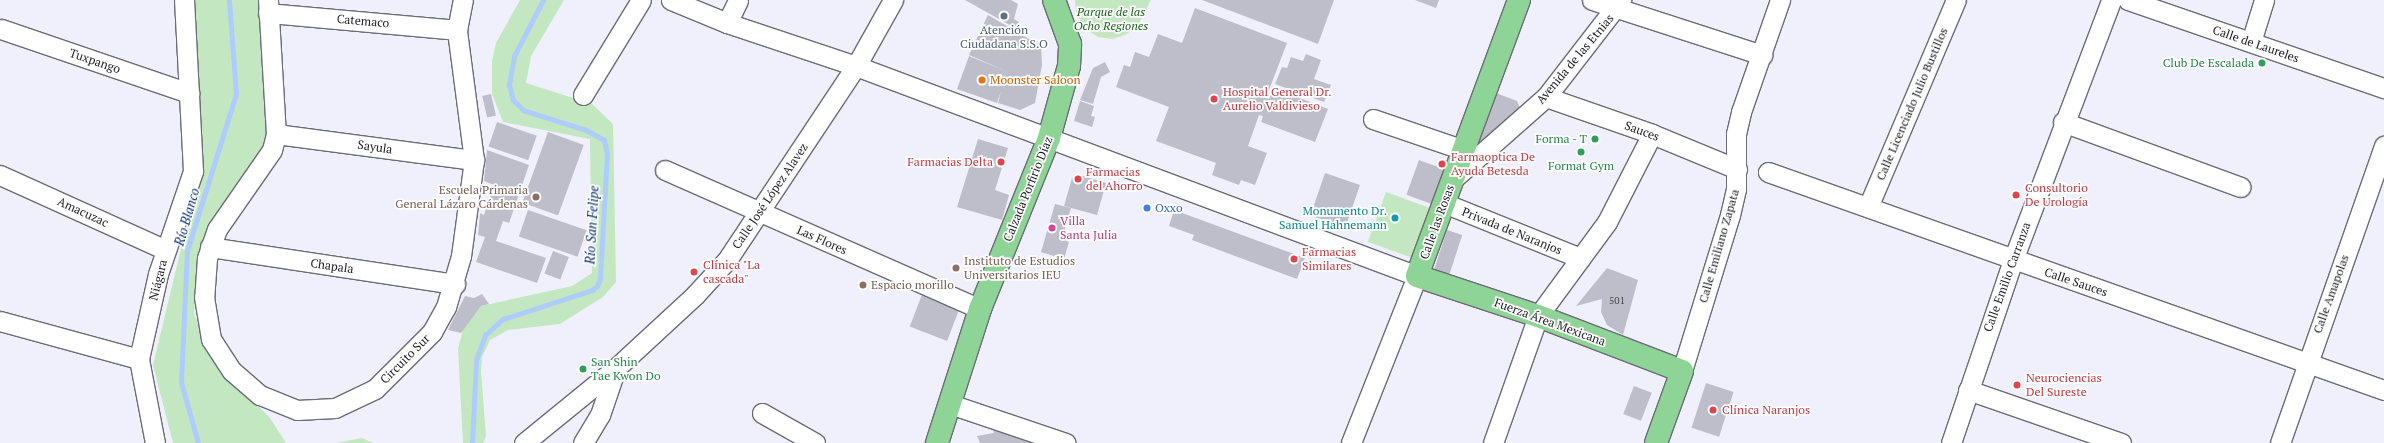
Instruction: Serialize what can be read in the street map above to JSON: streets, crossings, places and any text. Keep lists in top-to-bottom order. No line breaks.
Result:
{"streets":{"main road":["Calzada Porfirio Díaz","Calle las Rosas","Calle Emiliano Zapata","Fuerza Área Mexicana"],"street":["Catemaco","Calle de Laureles","Avenida de las Etnias","Tuxpango","Calle Licenciado Julio Bustillos","Sauces","Sayula","Calle José López Alavez","Amacuzac","Privada de Naranjos","Las Flores","Chapala","Calle Emilio Carranza","Niágara","Calle Sauces","Calle Amapolas","Circuito Sur"]},"crossings":[["Catemaco","Circuito Sur"],["Avenida de las Etnias","Sauces"],["Avenida de las Etnias","Calle las Rosas"],["Tuxpango","Niágara"],["Calle Licenciado Julio Bustillos","Calle Sauces"],["Sauces","Privada de Naranjos"],["Sauces","Calle Emiliano Zapata"],["Sayula","Circuito Sur"],["Calzada Porfirio Díaz","Las Flores"],["Calle José López Alavez","Las Flores"],["Amacuzac","Niágara"],["Calle las Rosas","Privada de Naranjos"],["Calle las Rosas","Fuerza Área Mexicana"],["Privada de Naranjos","Fuerza Área Mexicana"],["Calle Emiliano Zapata","Fuerza Área Mexicana"],["Chapala","Circuito Sur"],["Calle Emilio Carranza","Calle Sauces"],["Calle Sauces","Calle Amapolas"]],"water":["Río Blanco","Río San Felipe"],"parks":["Parque de las Ocho Regiones"],"places":["Atención Ciudadana S.S.O","Club De Escalada","Moonster Saloon","Hospital General Dr. Aurelio Valdivieso","Forma - T","Format Gym","Farmacias Delta","Farmaoptica De Ayuda Betesda","Farmacias del Ahorro","Consultorio De Urología","Escuela Primaria General Lázaro Cárdenas","Oxxo","Monumento Dr. Samuel Hahnemann","Villa Santa Julia","Farmacias Similares","Instituto de Estudios Universitarios IEU","Clínica \"La cascada\"","Espacio morillo","San Shin Tae Kwon Do","Neurociencias Del Sureste","Clínica Naranjos"],"house_numbers":["501"]}
